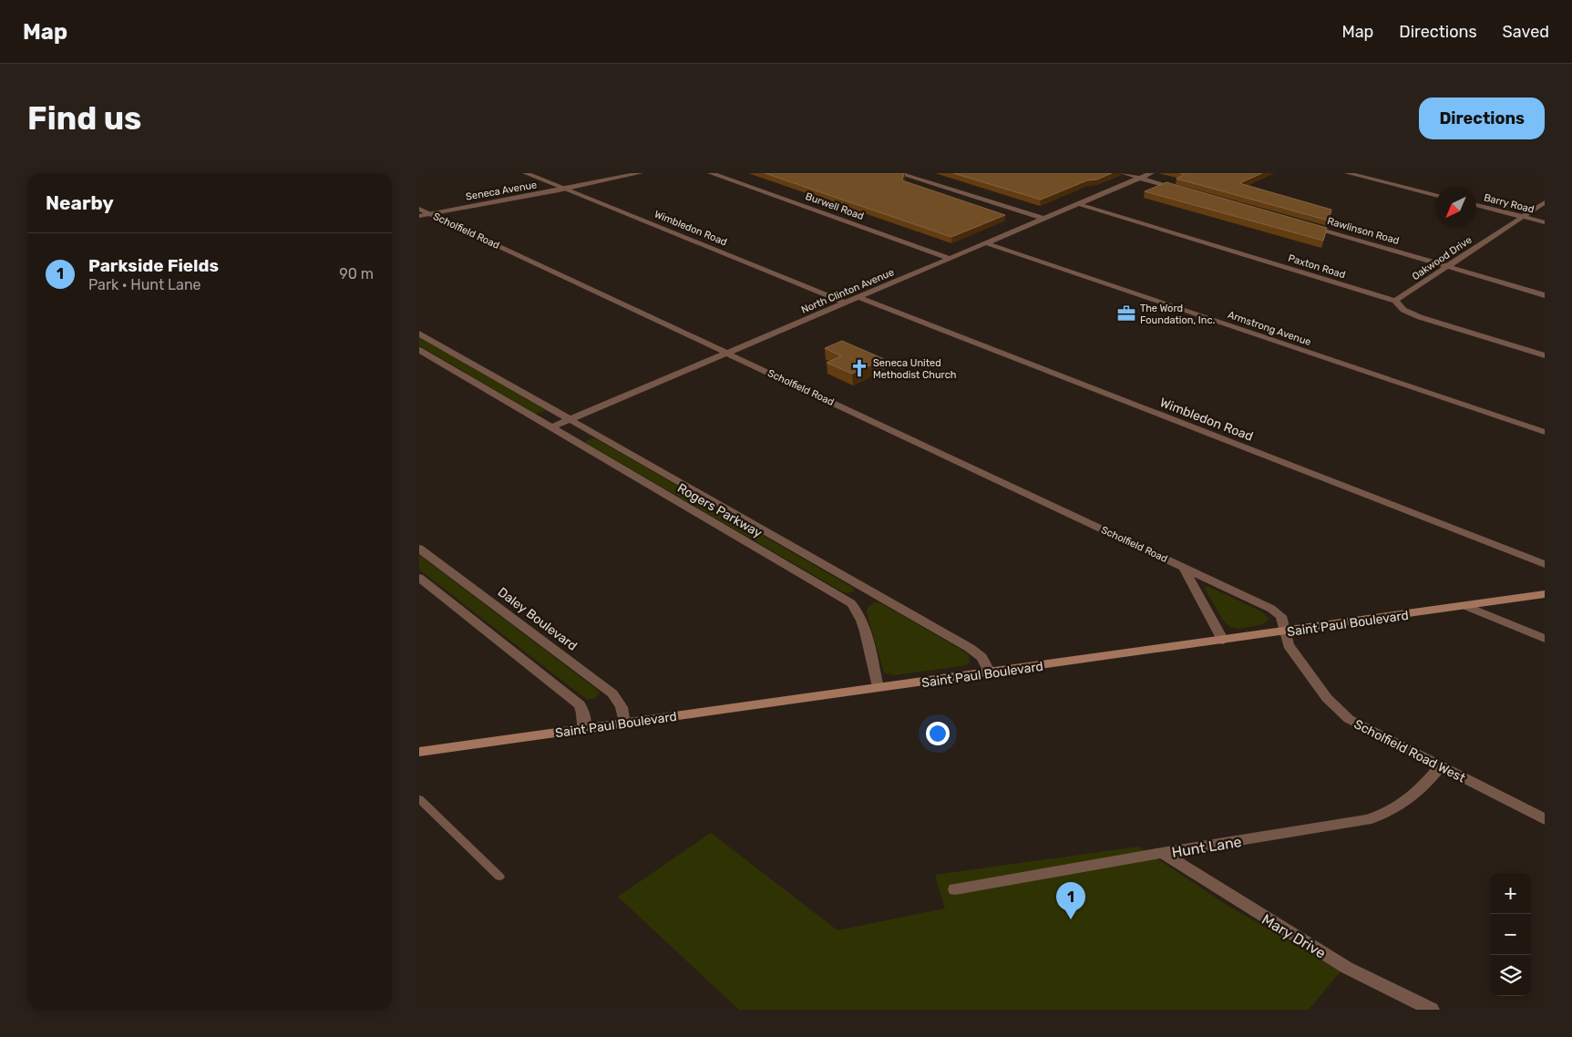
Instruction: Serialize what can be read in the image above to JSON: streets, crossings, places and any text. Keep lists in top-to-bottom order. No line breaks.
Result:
{"streets":{"main road":["Saint Paul Boulevard"],"street":["Seneca Avenue","Barry Road","Burwell Road","Wimbledon Road","Scholfield Road","Rawlinson Road","Oakwood Drive","Paxton Road","North Clinton Avenue","Armstrong Avenue","Rogers Parkway","Daley Boulevard","Scholfield Road West","Hunt Lane","Mary Drive"]},"crossings":[["Seneca Avenue","Wimbledon Road"],["Seneca Avenue","Scholfield Road"],["Barry Road","Oakwood Drive"],["Burwell Road","North Clinton Avenue"],["Wimbledon Road","North Clinton Avenue"],["Scholfield Road","North Clinton Avenue"],["Scholfield Road","Saint Paul Boulevard"],["Scholfield Road","Scholfield Road West"],["Rawlinson Road","Oakwood Drive"],["Oakwood Drive","Paxton Road"],["Paxton Road","North Clinton Avenue"],["North Clinton Avenue","Armstrong Avenue"],["North Clinton Avenue","Rogers Parkway"],["Rogers Parkway","Saint Paul Boulevard"],["Daley Boulevard","Saint Paul Boulevard"],["Saint Paul Boulevard","Scholfield Road West"],["Scholfield Road West","Hunt Lane"],["Hunt Lane","Mary Drive"]],"places":{"office":["The Word Foundation, Inc."],"church":["Seneca United Methodist Church"]},"north":"bottom left","page":{"header":"Map","nav":["Map","Directions","Saved"],"buttons":"Directions","title":"Find us","heading":"Nearby","list":[{"mark":"1","name":"Parkside Fields","note":"Park · Hunt Lane","value":"90 m"}],"map_buttons":["+","−"],"pins":"1"}}
